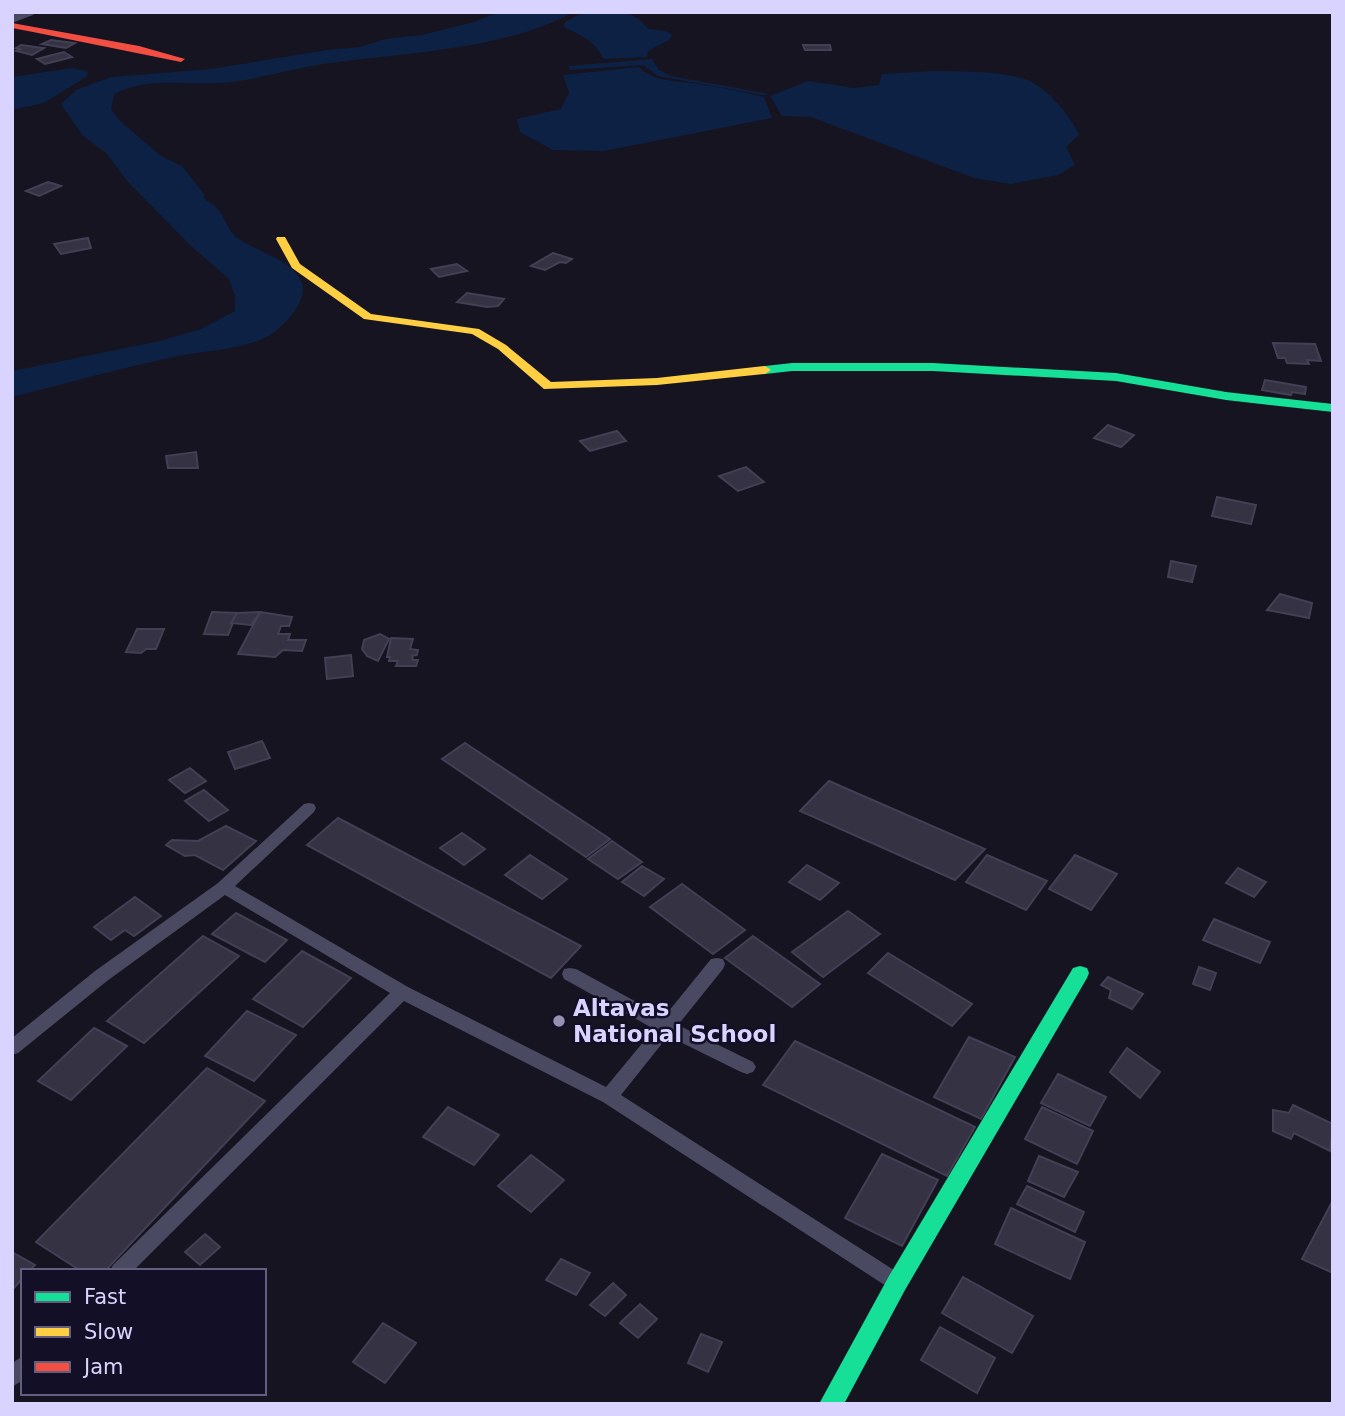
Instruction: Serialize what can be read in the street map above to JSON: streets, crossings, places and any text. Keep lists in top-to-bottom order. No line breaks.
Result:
{"places":["Altavas National School"],"legend":["Fast","Slow","Jam"]}
